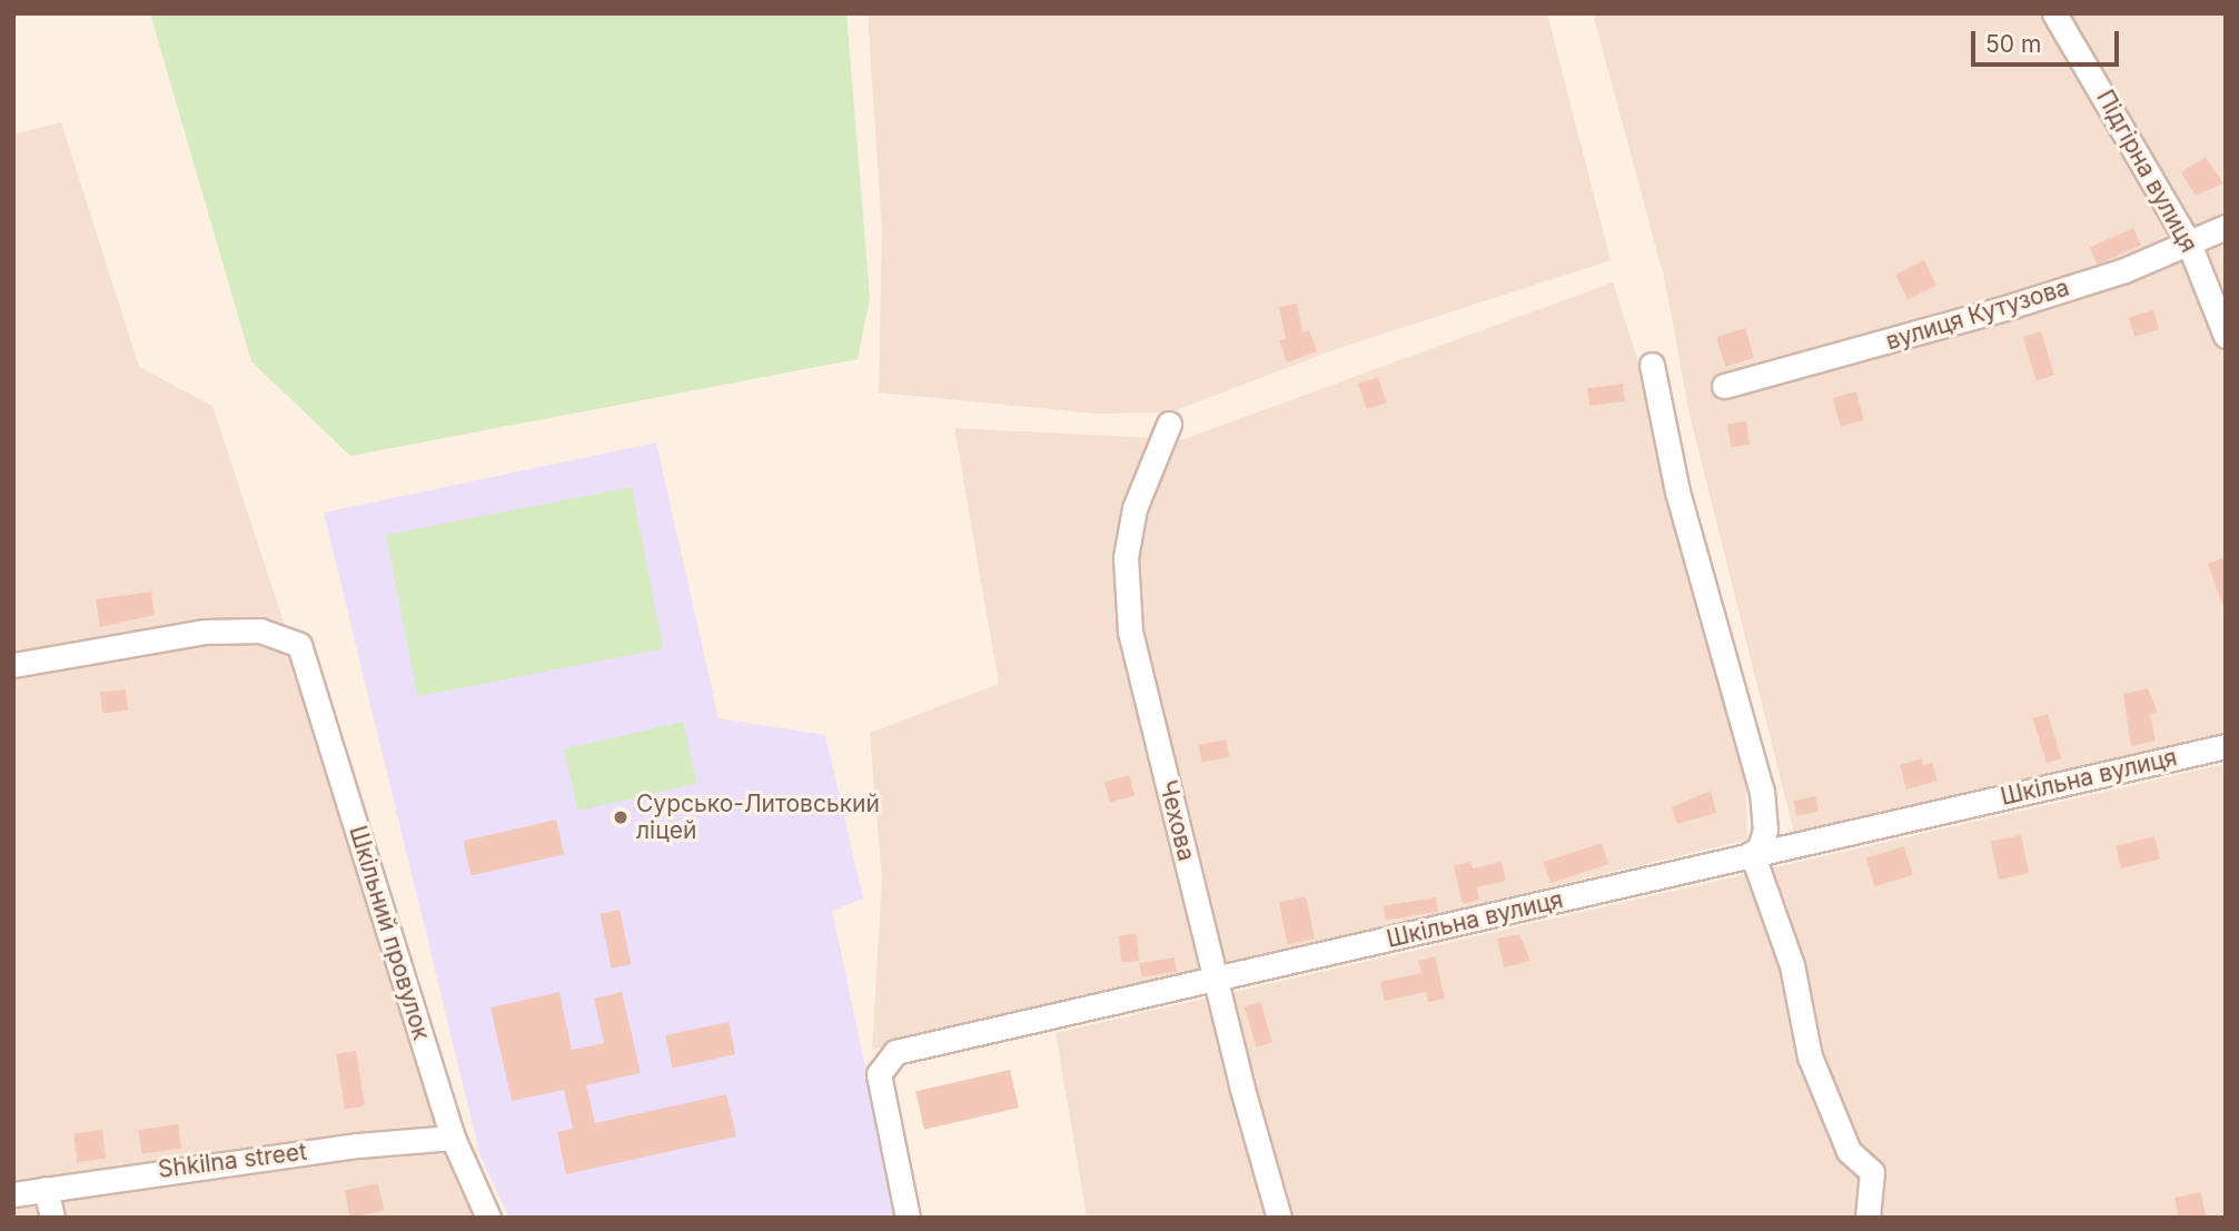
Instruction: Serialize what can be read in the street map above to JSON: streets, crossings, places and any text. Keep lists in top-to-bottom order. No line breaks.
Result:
{"streets":{"street":["Підгірна вулиця","вулиця Кутузова","Шкільна вулиця","Чехова","Шкільний провулок","Shkilna street"]},"crossings":[["Підгірна вулиця","вулиця Кутузова"],["Шкільна вулиця","Чехова"],["Шкільний провулок","Shkilna street"]],"places":["Сурсько-Литовський ліцей"],"scale_bar":"50 m"}
